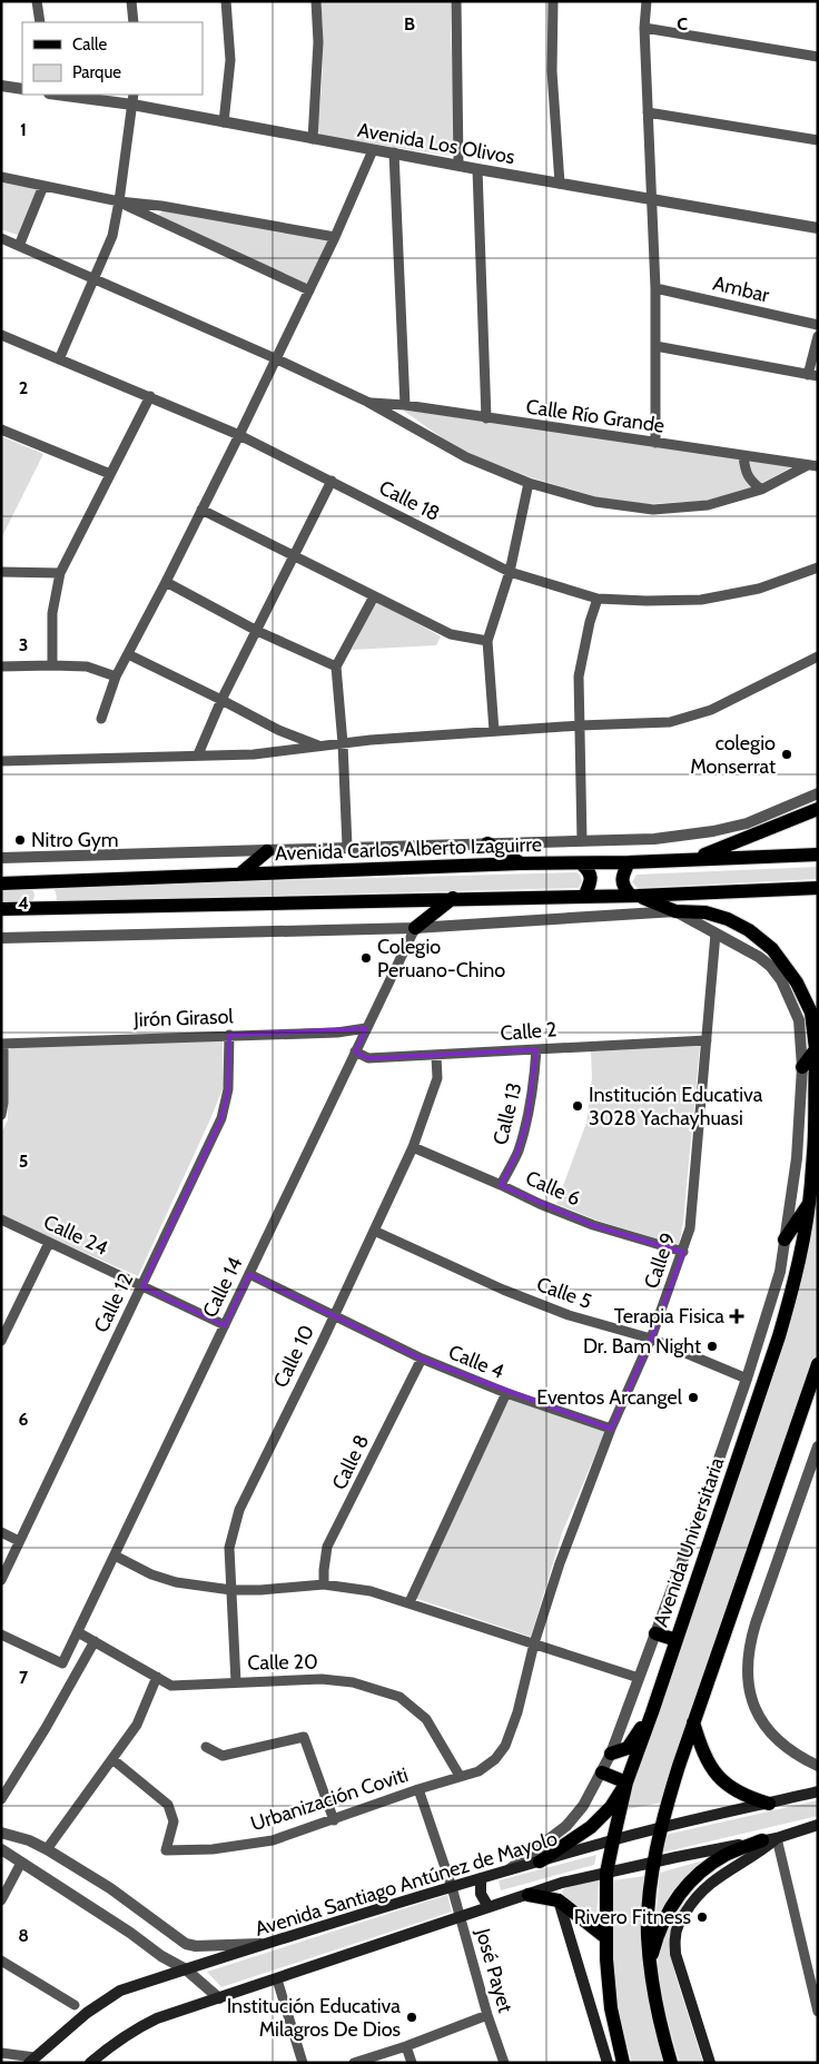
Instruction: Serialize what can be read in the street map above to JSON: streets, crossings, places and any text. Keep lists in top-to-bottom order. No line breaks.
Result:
{"streets":{"main road":["Avenida Carlos Alberto Izaguirre","Avenida Universitaria","Avenida Santiago Antúnez de Mayolo"],"street":["Avenida Los Olivos","Ambar","Calle Río Grande","Calle 18","Jirón Girasol","Calle 2","Calle 13","Calle 6","Calle 24","Calle 9","Calle 14","Calle 5","Calle 12","Calle 10","Calle 4","Calle 8","Calle 20","Urbanización Coviti","José Payet"]},"crossings":[["Jirón Girasol","Calle 14"],["Jirón Girasol","Calle 12"],["Calle 2","Calle 13"],["Calle 2","Calle 9"],["Calle 2","Calle 14"],["Calle 2","Calle 10"],["Calle 13","Calle 6"],["Calle 6","Calle 9"],["Calle 6","Calle 10"],["Calle 24","Calle 14"],["Calle 24","Calle 12"],["Calle 9","Calle 5"],["Calle 9","Calle 4"],["Calle 9","Avenida Universitaria"],["Calle 9","Urbanización Coviti"],["Calle 14","Calle 20"],["Calle 5","Calle 10"],["Calle 5","Avenida Universitaria"],["Calle 10","Calle 4"],["Calle 10","Calle 20"],["Calle 4","Calle 8"],["Avenida Universitaria","Avenida Santiago Antúnez de Mayolo"],["Calle 20","Urbanización Coviti"],["Urbanización Coviti","José Payet"],["Avenida Santiago Antúnez de Mayolo","José Payet"]],"places":{"other":["colegio Monserrat","Nitro Gym","Colegio Peruano-Chino","Institución Educativa 3028 Yachayhuasi","Dr. Bam Night","Eventos Arcangel","Rivero Fitness","Institución Educativa Milagros De Dios"],"health":["Terapia Fisica"]},"legend":["Calle","Parque"],"grid":{"columns":["B","C"],"rows":["1","2","3","4","5","6","7","8"]}}
